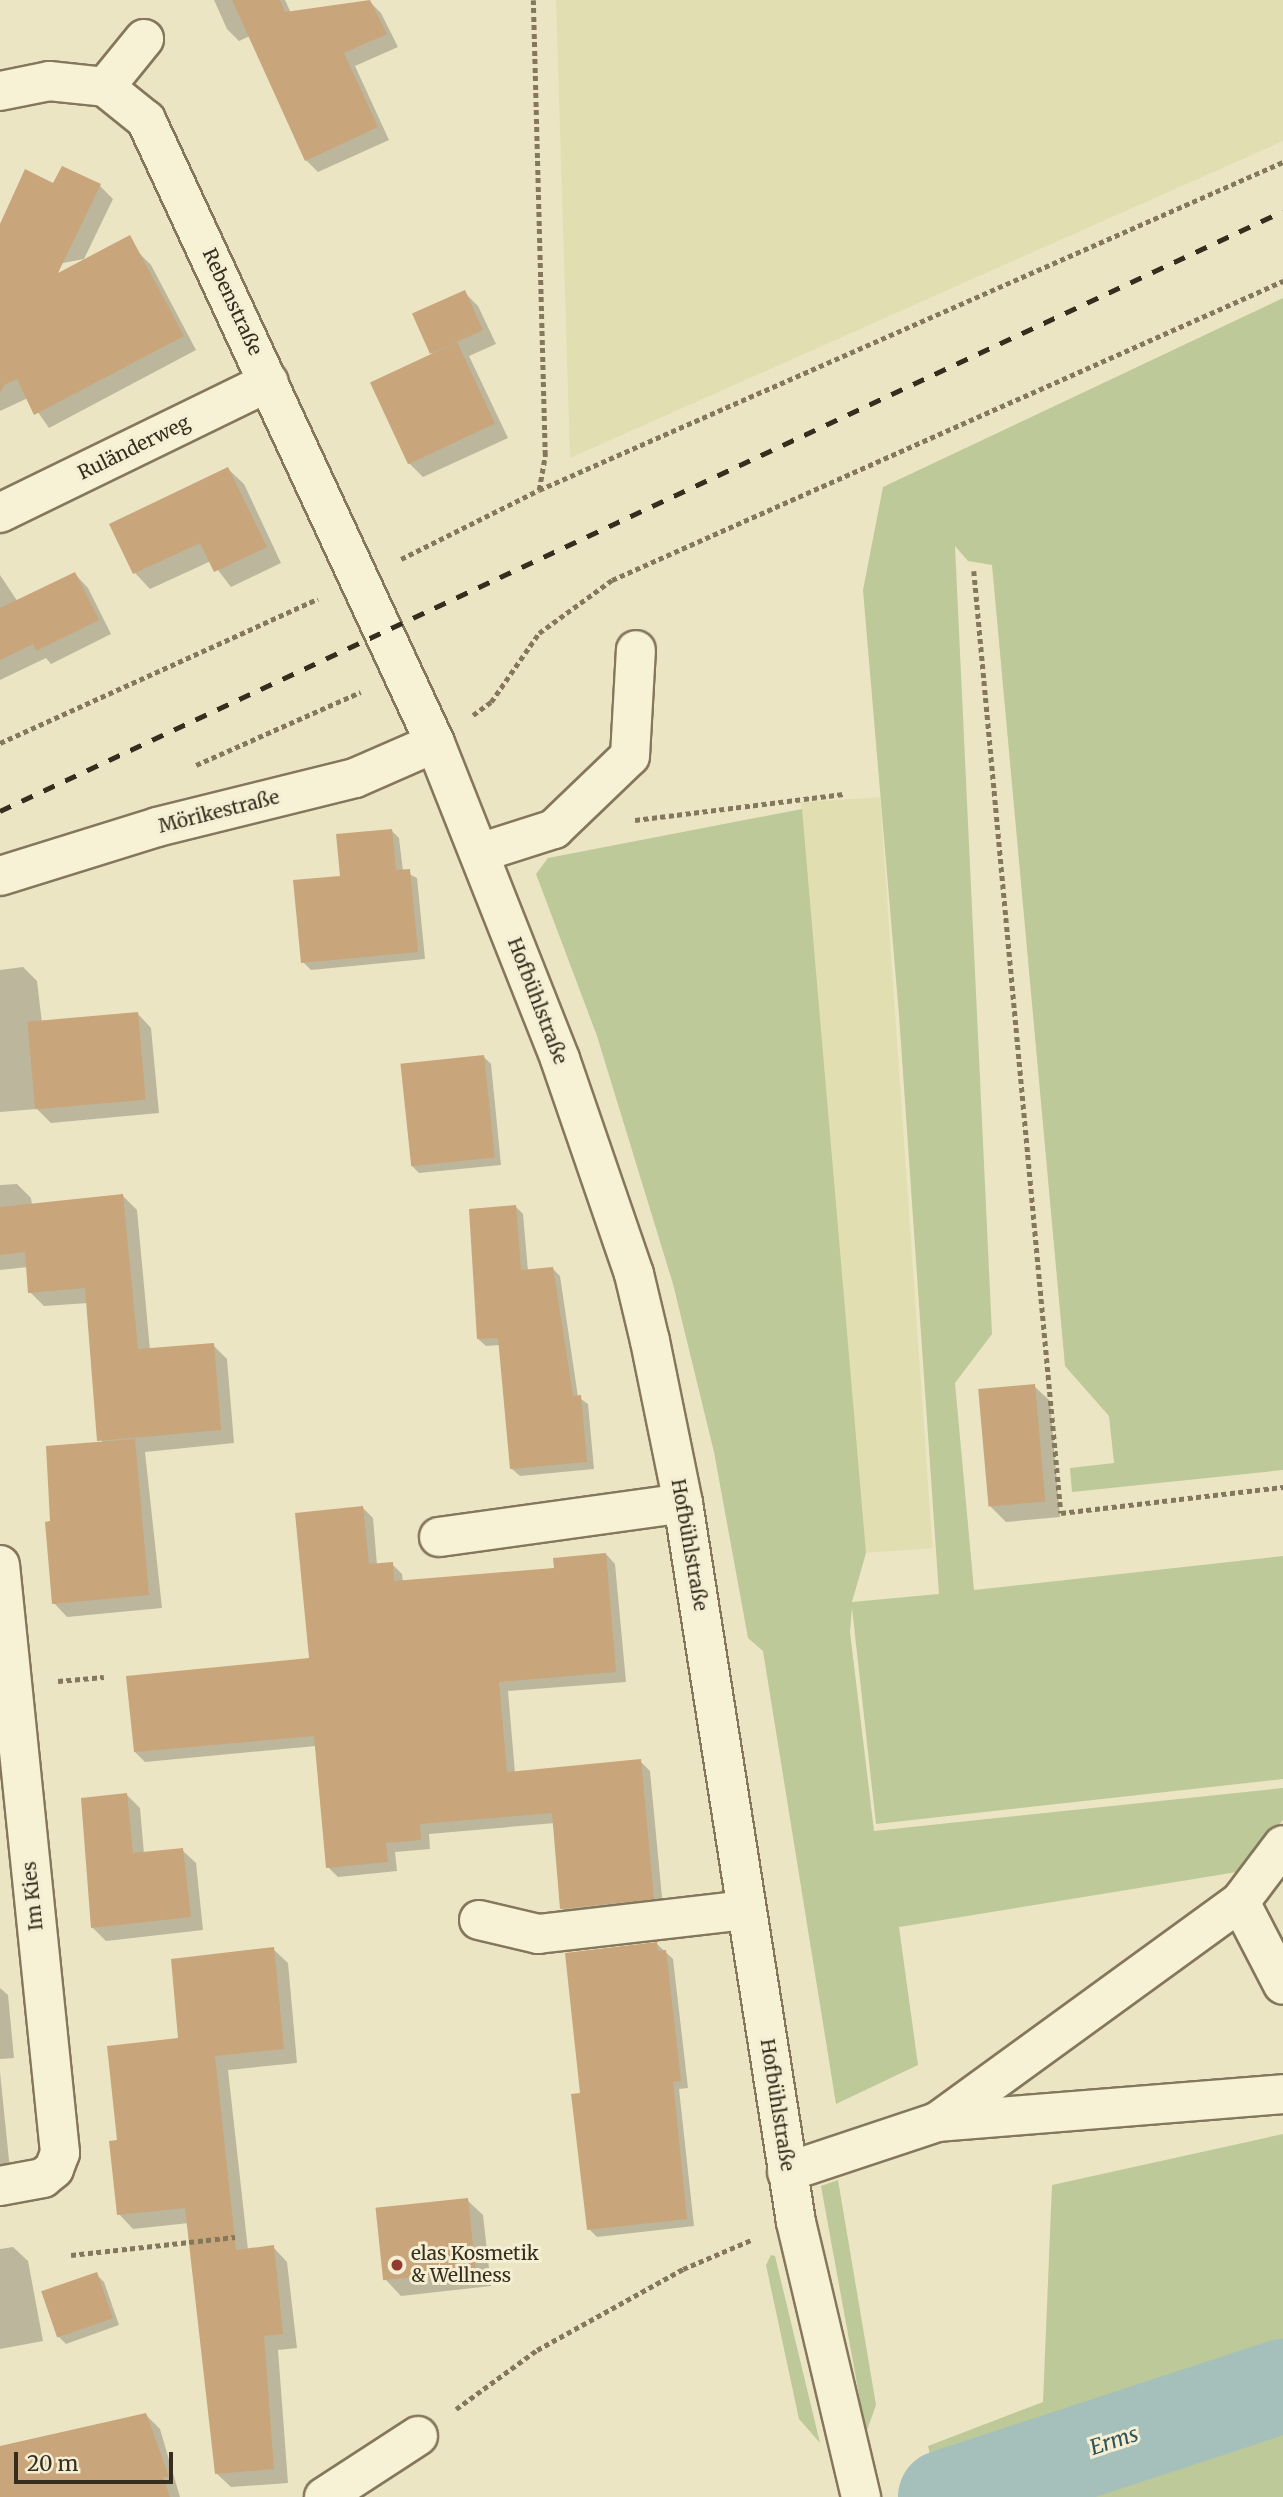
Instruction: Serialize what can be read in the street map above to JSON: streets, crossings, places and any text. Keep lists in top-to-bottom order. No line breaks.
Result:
{"streets":{"street":["Rebenstraße","Ruländerweg","Mörikestraße","Hofbühlstraße","Im Kies"]},"crossings":[["Rebenstraße","Ruländerweg"],["Rebenstraße","Hofbühlstraße"],["Mörikestraße","Hofbühlstraße"]],"water":["Erms"],"places":["elas Kosmetik & Wellness"],"scale_bar":"20 m"}
